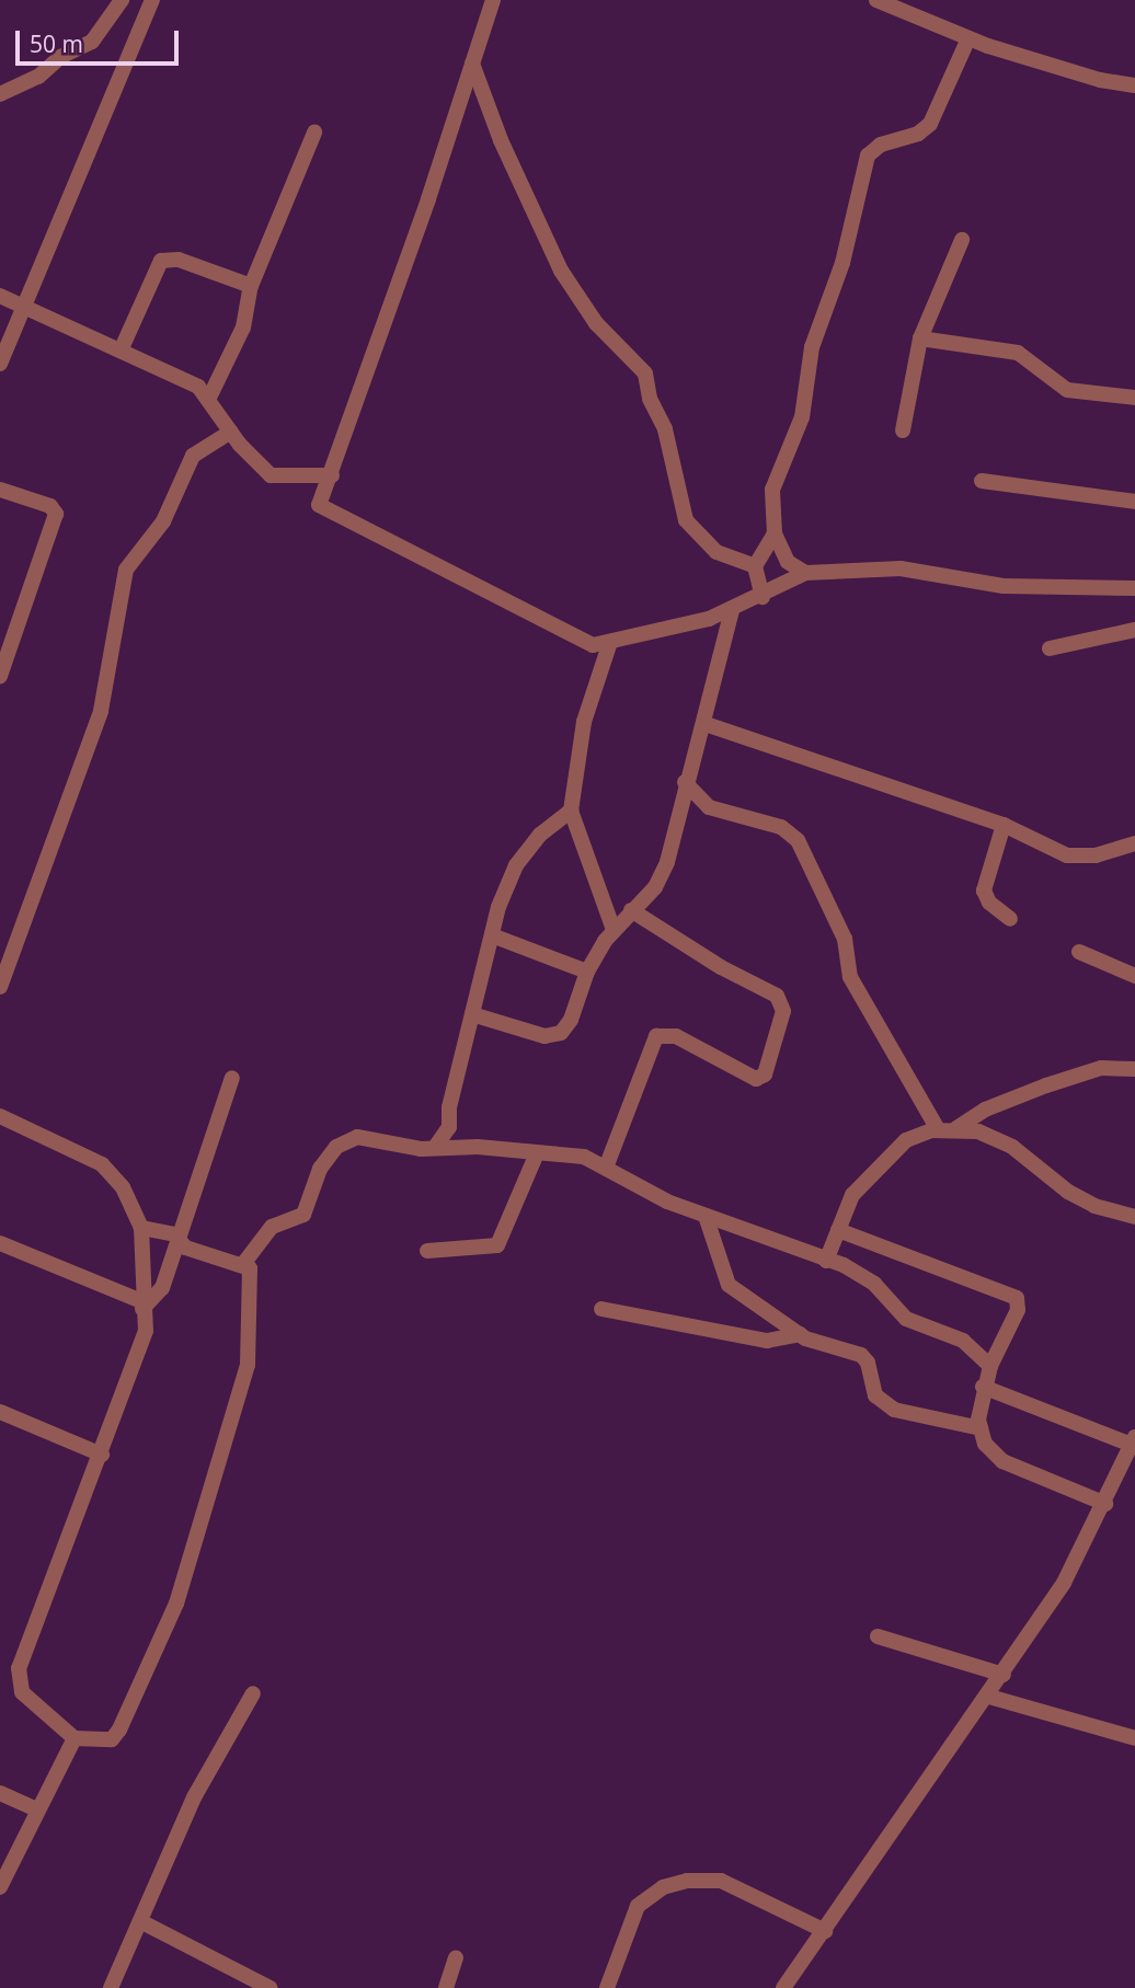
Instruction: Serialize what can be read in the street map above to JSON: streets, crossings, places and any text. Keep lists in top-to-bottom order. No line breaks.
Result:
{"scale_bar":"50 m"}
